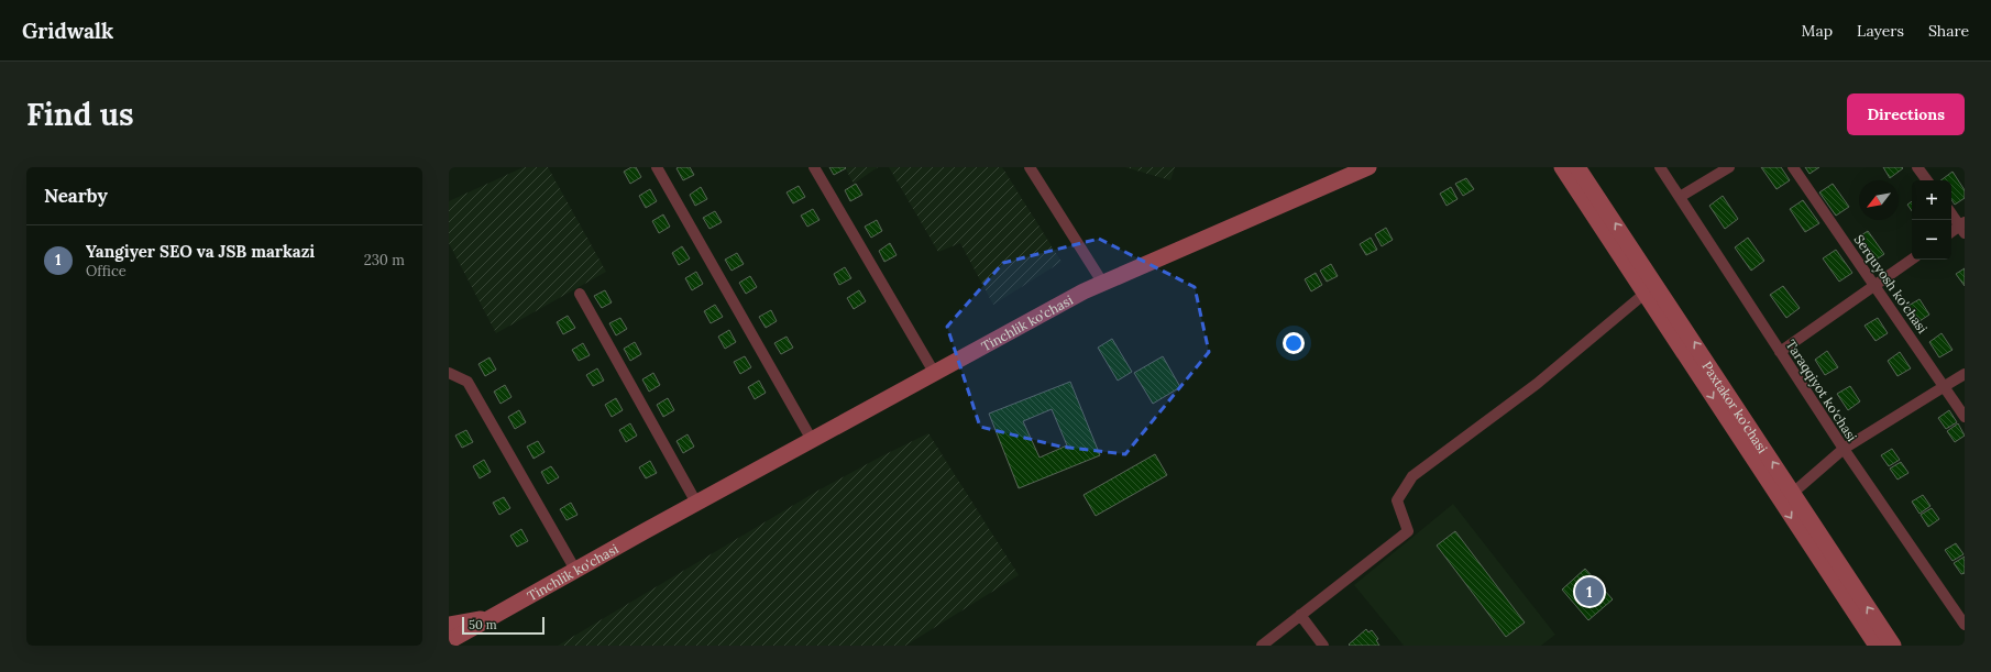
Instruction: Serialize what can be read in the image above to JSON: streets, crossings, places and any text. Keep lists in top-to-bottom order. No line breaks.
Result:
{"streets":{"main road":["Tinchlik ko'chasi","Paxtakor ko'chasi"],"street":["Serquyosh ko'chasi","Taraqqiyot ko'chasi"]},"scale_bar":"50 m","north":"bottom left","page":{"header":"Gridwalk","nav":["Map","Layers","Share"],"buttons":"Directions","title":"Find us","heading":"Nearby","map_buttons":["+","−"],"list":[{"mark":"1","name":"Yangiyer SEO va JSB markazi","note":"Office","value":"230 m"}],"pins":"1","scale":"50 m"}}
